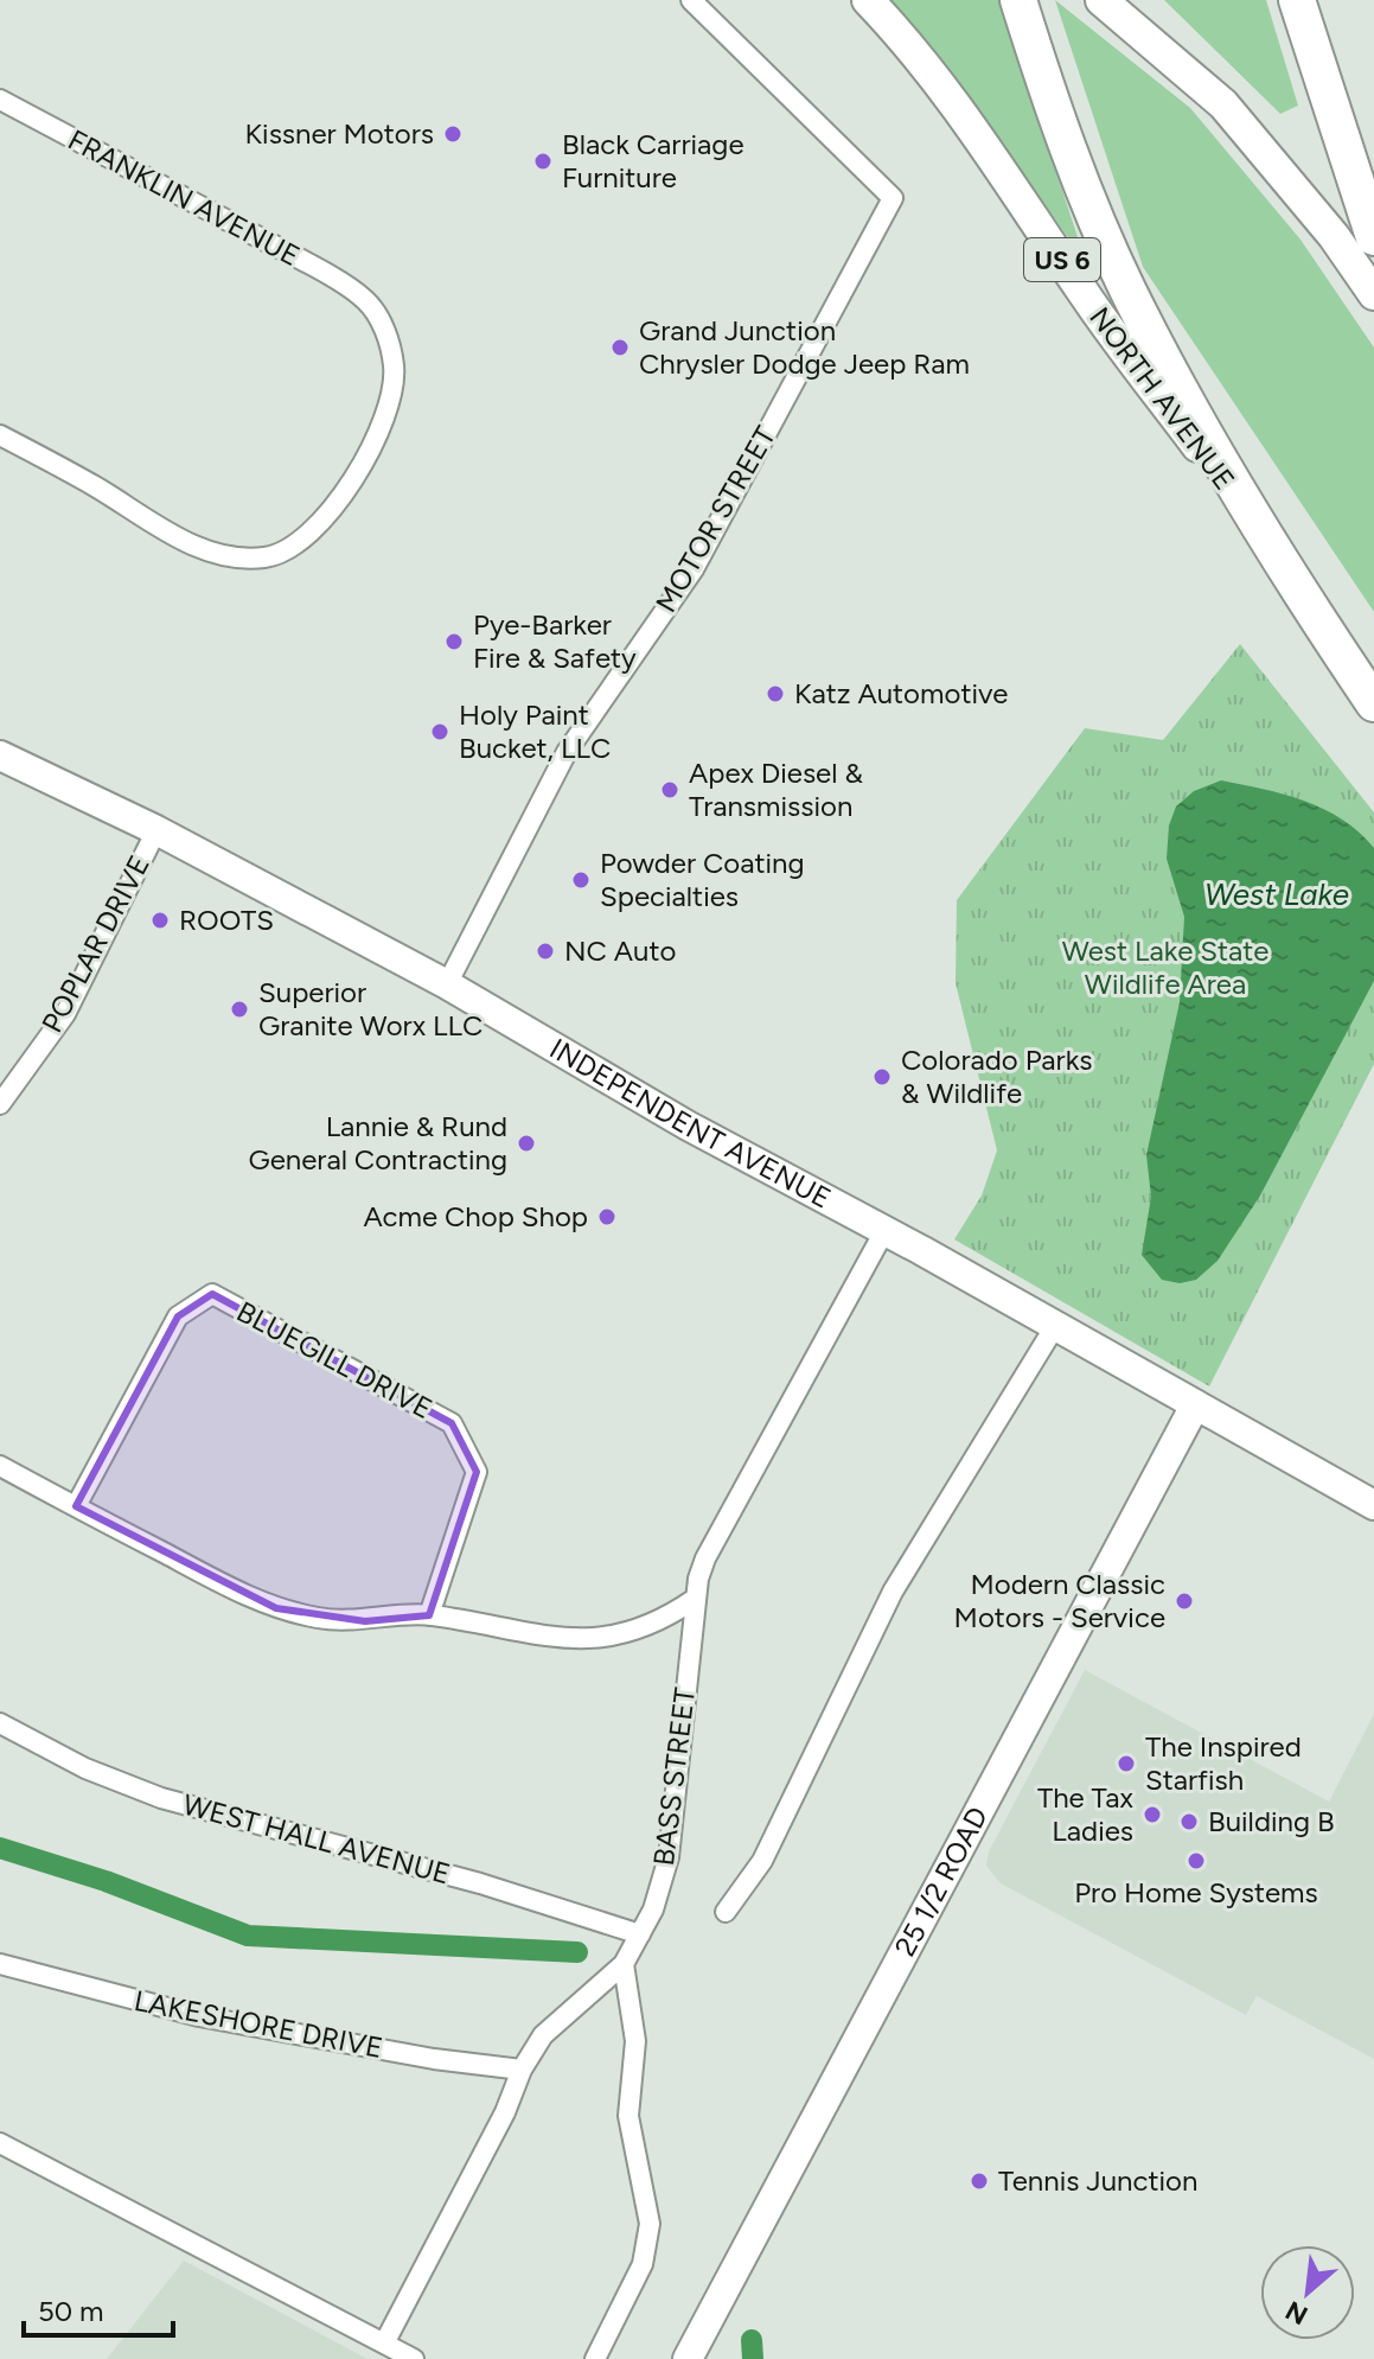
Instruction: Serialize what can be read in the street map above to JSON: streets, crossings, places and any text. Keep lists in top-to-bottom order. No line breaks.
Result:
{"streets":{"main road":["US 6","NORTH AVENUE"],"street":["FRANKLIN AVENUE","MOTOR STREET","POPLAR DRIVE","INDEPENDENT AVENUE","BLUEGILL DRIVE","BASS STREET","WEST HALL AVENUE","25 1/2 ROAD","LAKESHORE DRIVE"]},"crossings":[["MOTOR STREET","INDEPENDENT AVENUE"],["POPLAR DRIVE","INDEPENDENT AVENUE"],["INDEPENDENT AVENUE","BASS STREET"],["INDEPENDENT AVENUE","25 1/2 ROAD"],["BASS STREET","WEST HALL AVENUE"],["BASS STREET","LAKESHORE DRIVE"]],"water":["West Lake"],"parks":["West Lake State Wildlife Area"],"places":["Kissner Motors","Black Carriage Furniture","Grand Junction Chrysler Dodge Jeep Ram","Pye-Barker Fire & Safety","Katz Automotive","Holy Paint Bucket, LLC","Apex Diesel & Transmission","Powder Coating Specialties","ROOTS","NC Auto","Superior Granite Worx LLC","Colorado Parks & Wildlife","Lannie & Rund General Contracting","Acme Chop Shop","Modern Classic Motors - Service","The Inspired Starfish","The Tax Ladies","Building B","Pro Home Systems","Tennis Junction"],"scale_bar":"50 m","north":"bottom left"}
